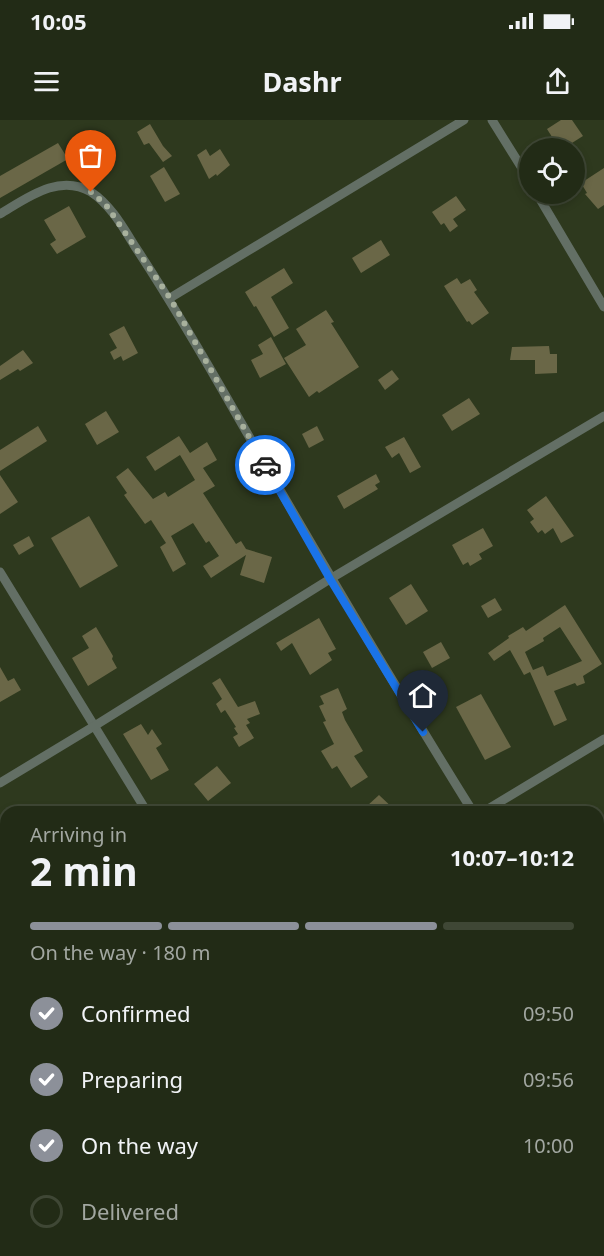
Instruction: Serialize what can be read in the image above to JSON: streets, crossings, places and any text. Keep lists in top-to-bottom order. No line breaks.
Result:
{"page":{"status":"10:05","header":"Dashr","heading":["2 min","Arriving in","10:07–10:12"],"bar":"On the way · 180 m","list":[["Confirmed","09:50"],["Preparing","09:56"],["On the way","10:00"],"Delivered"]}}
